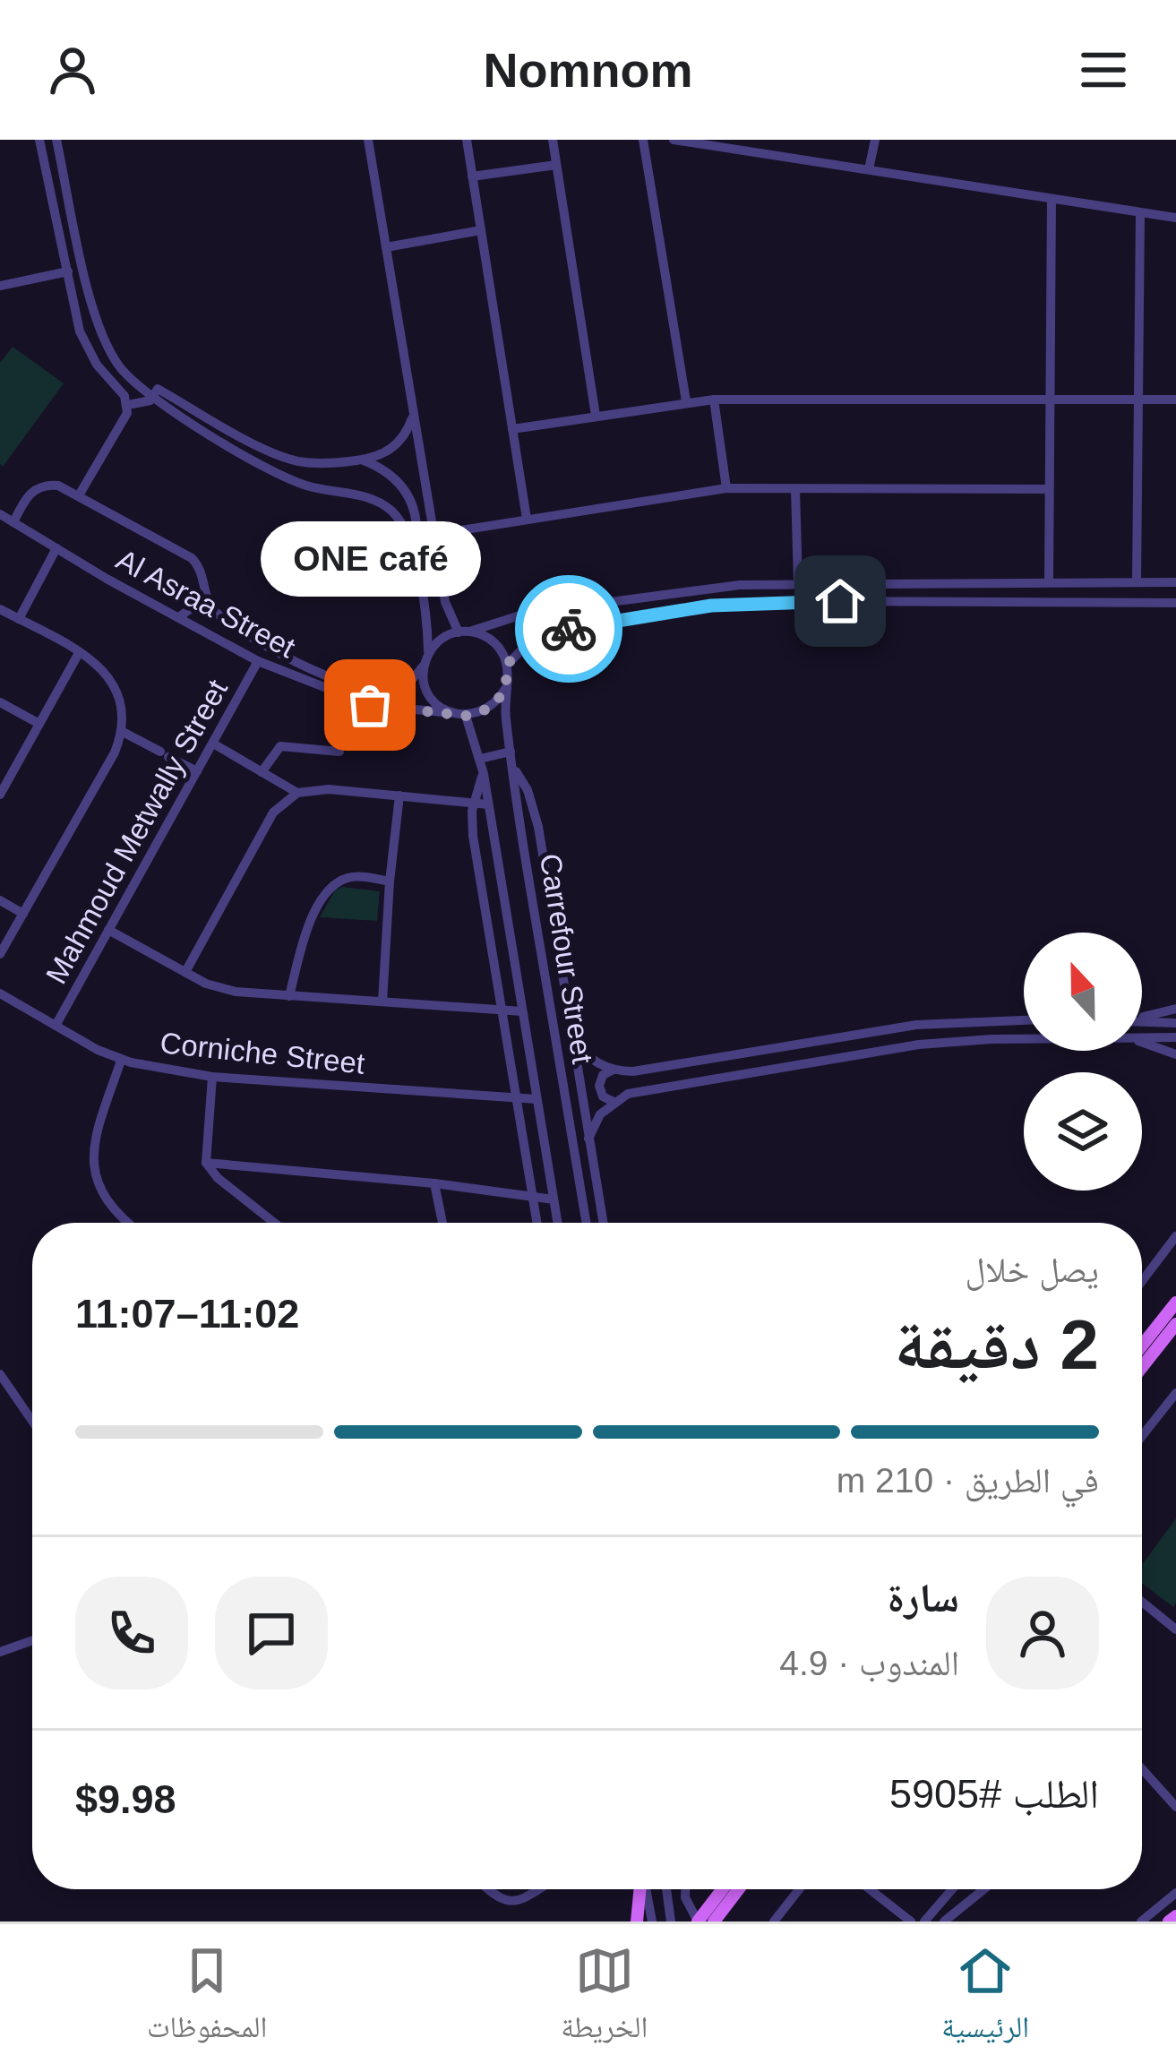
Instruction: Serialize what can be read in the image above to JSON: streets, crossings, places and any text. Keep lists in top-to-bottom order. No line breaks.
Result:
{"streets":{"street":["Al Asraa Street","Mahmoud Metwally Street","Carrefour Street","Corniche Street"]},"crossings":[["Al Asraa Street","Mahmoud Metwally Street"],["Al Asraa Street","Carrefour Street"],["Mahmoud Metwally Street","Corniche Street"],["Carrefour Street","Corniche Street"]],"places":["ONE café"],"north":"top","page":{"header":"Nomnom","bubble":"ONE café","heading":["2 دقيقة","يصل خلال","11:02–11:07"],"panel":["سارة","المندوب · 4.9","الطلب #5905","$9.98"],"bar":"في الطريق · 210 m","tabs":["الرئيسية","الخريطة","المحفوظات"]}}
